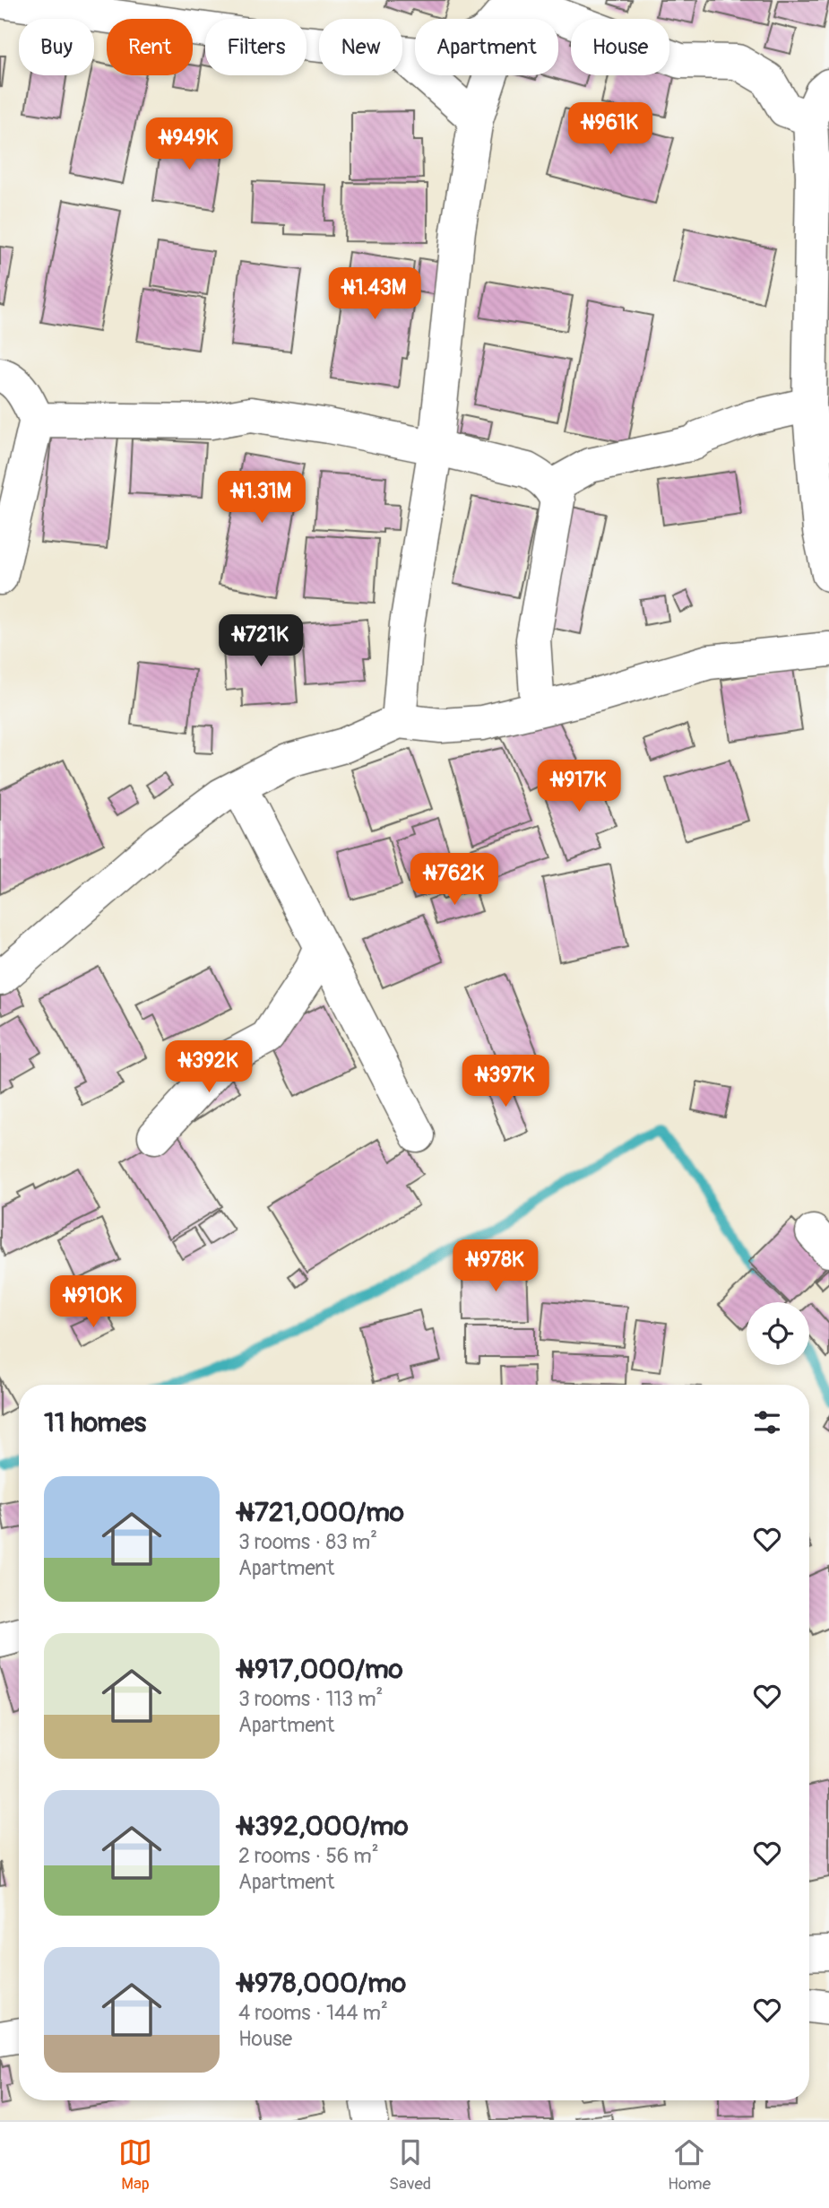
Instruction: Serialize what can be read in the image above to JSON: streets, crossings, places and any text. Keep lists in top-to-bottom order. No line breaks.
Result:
{"page":{"chip":["Buy","Rent","Filters","New","Apartment","House"],"price":["₦961K","₦949K","₦1.43M","₦1.31M","₦721K","₦917K","₦762K","₦392K","₦397K","₦978K","₦910K"],"heading":"11 homes","list":[{"name":"₦721,000/mo","note":"3 rooms · 83 m² · Apartment"},{"name":"₦917,000/mo","note":"3 rooms · 113 m² · Apartment"},{"name":"₦392,000/mo","note":"2 rooms · 56 m² · Apartment"},{"name":"₦978,000/mo","note":"4 rooms · 144 m² · House"}],"tabs":["Map","Saved","Home"]}}
